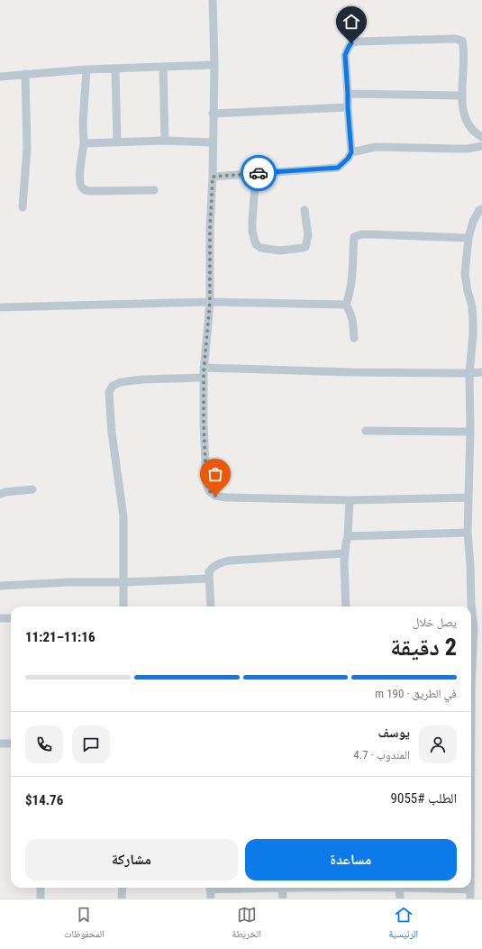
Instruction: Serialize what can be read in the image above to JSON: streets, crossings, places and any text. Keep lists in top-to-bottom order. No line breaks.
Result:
{"page":{"heading":["2 دقيقة","يصل خلال","11:16–11:21"],"panel":["يوسف","المندوب · 4.7","الطلب #9055","$14.76"],"bar":"في الطريق · 190 m","buttons":["مساعدة","مشاركة"],"tabs":["الرئيسية","الخريطة","المحفوظات"]}}
